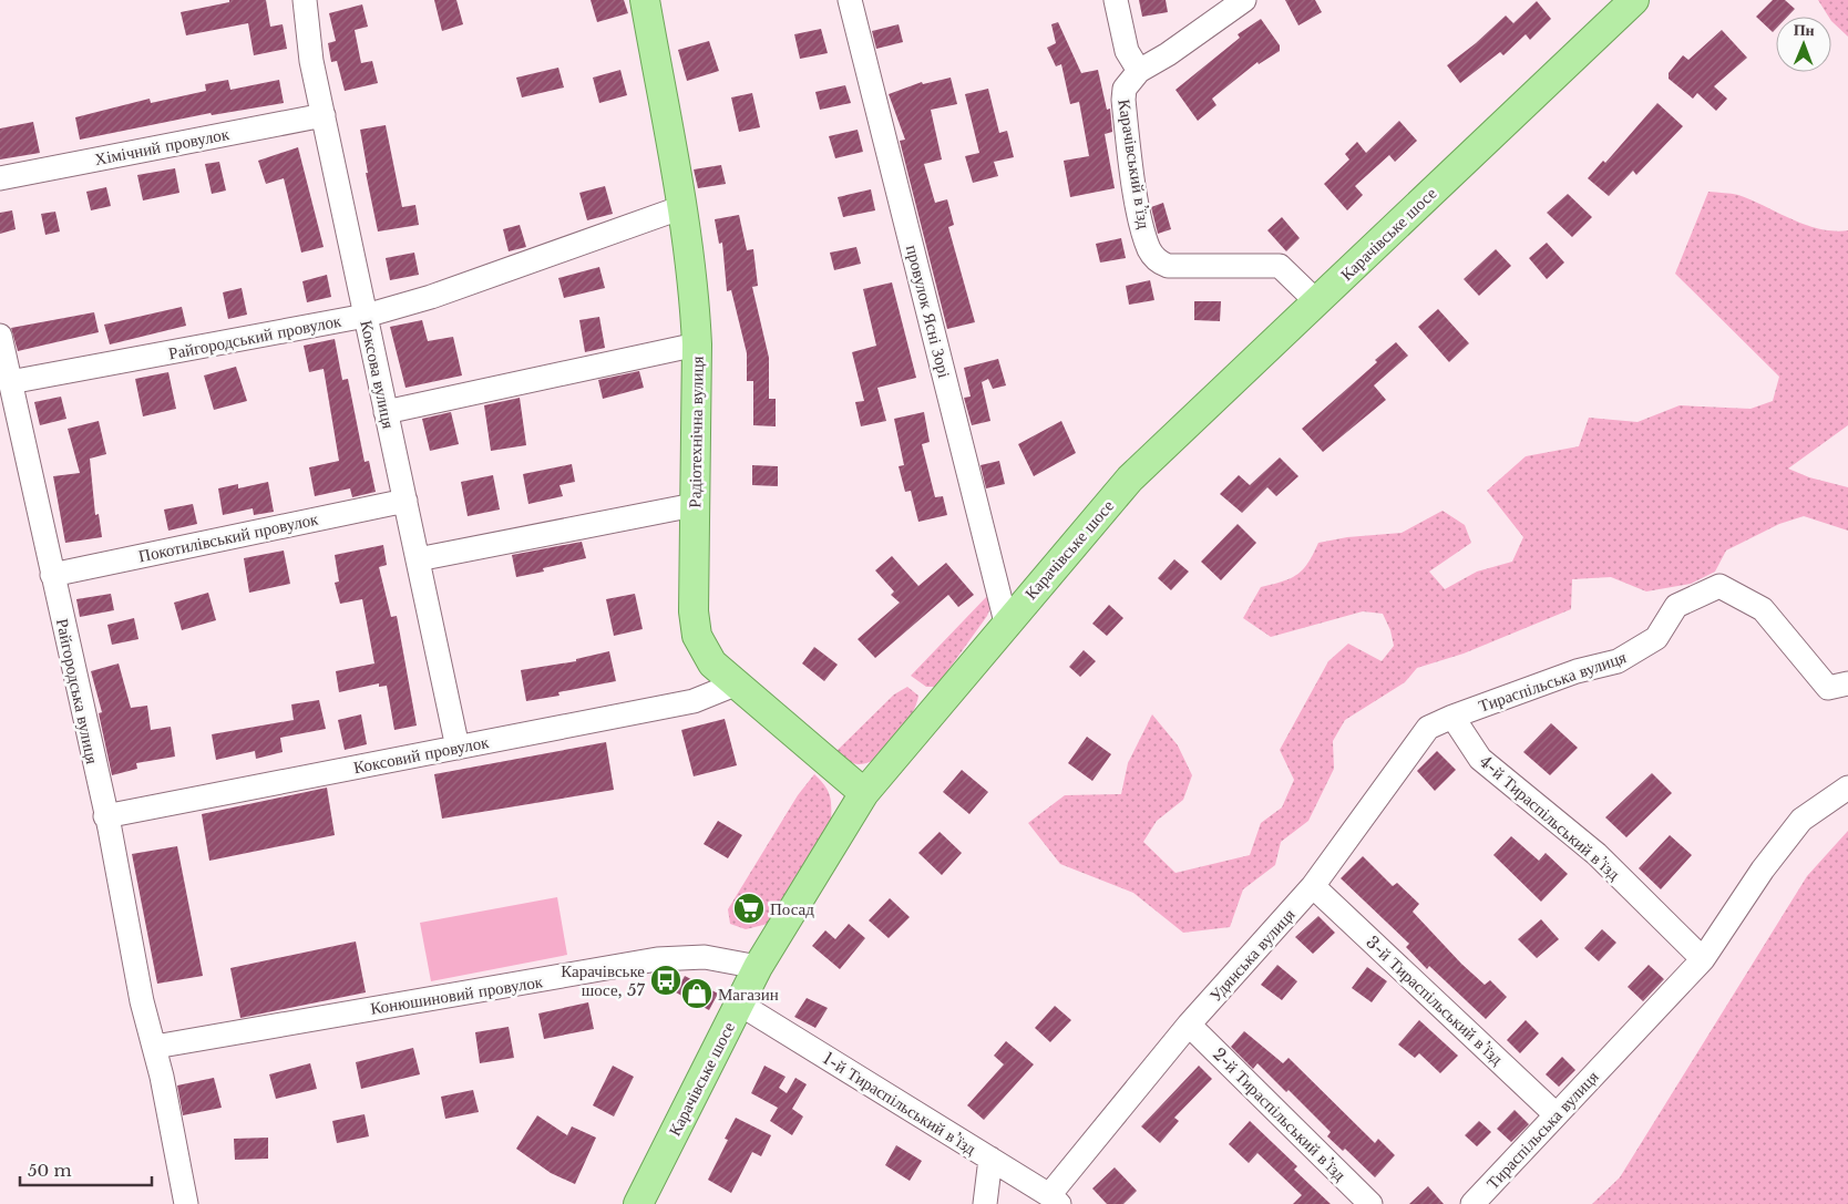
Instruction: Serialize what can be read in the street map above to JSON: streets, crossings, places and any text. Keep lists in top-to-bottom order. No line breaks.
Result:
{"streets":{"main road":["Карачівське шосе","Радіотехнічна вулиця"],"street":["Хімічний провулок","Карачівський в’їзд","провулок Ясні Зорі","Райгородський провулок","Коксова вулиця","Покотилівський провулок","Тираспільська вулиця","Райгородська вулиця","Коксовий провулок","4-й Тираспільський в’їзд","Удянська вулиця","Конюшиновий провулок","3-й Тираспільський в’їзд","1-й Тираспільський в’їзд","2-й Тираспільський в’їзд"]},"crossings":[["Хімічний провулок","Коксова вулиця"],["Карачівський в’їзд","Карачівське шосе"],["Карачівське шосе","провулок Ясні Зорі"],["Карачівське шосе","Радіотехнічна вулиця"],["Карачівське шосе","Конюшиновий провулок"],["Карачівське шосе","1-й Тираспільський в’їзд"],["Райгородський провулок","Коксова вулиця"],["Райгородський провулок","Радіотехнічна вулиця"],["Райгородський провулок","Райгородська вулиця"],["Коксова вулиця","Покотилівський провулок"],["Коксова вулиця","Коксовий провулок"],["Радіотехнічна вулиця","Коксовий провулок"],["Покотилівський провулок","Райгородська вулиця"],["Тираспільська вулиця","4-й Тираспільський в’їзд"],["Тираспільська вулиця","Удянська вулиця"],["Тираспільська вулиця","3-й Тираспільський в’їзд"],["Райгородська вулиця","Коксовий провулок"],["Райгородська вулиця","Конюшиновий провулок"],["4-й Тираспільський в’їзд","Удянська вулиця"],["Удянська вулиця","3-й Тираспільський в’їзд"],["Удянська вулиця","1-й Тираспільський в’їзд"],["Удянська вулиця","2-й Тираспільський в’їзд"]],"places":{"supermarket":["Посад"],"bus stop":["Карачівське шосе, 57"],"shop":["Магазин"]},"scale_bar":"50 m","north":"top"}
